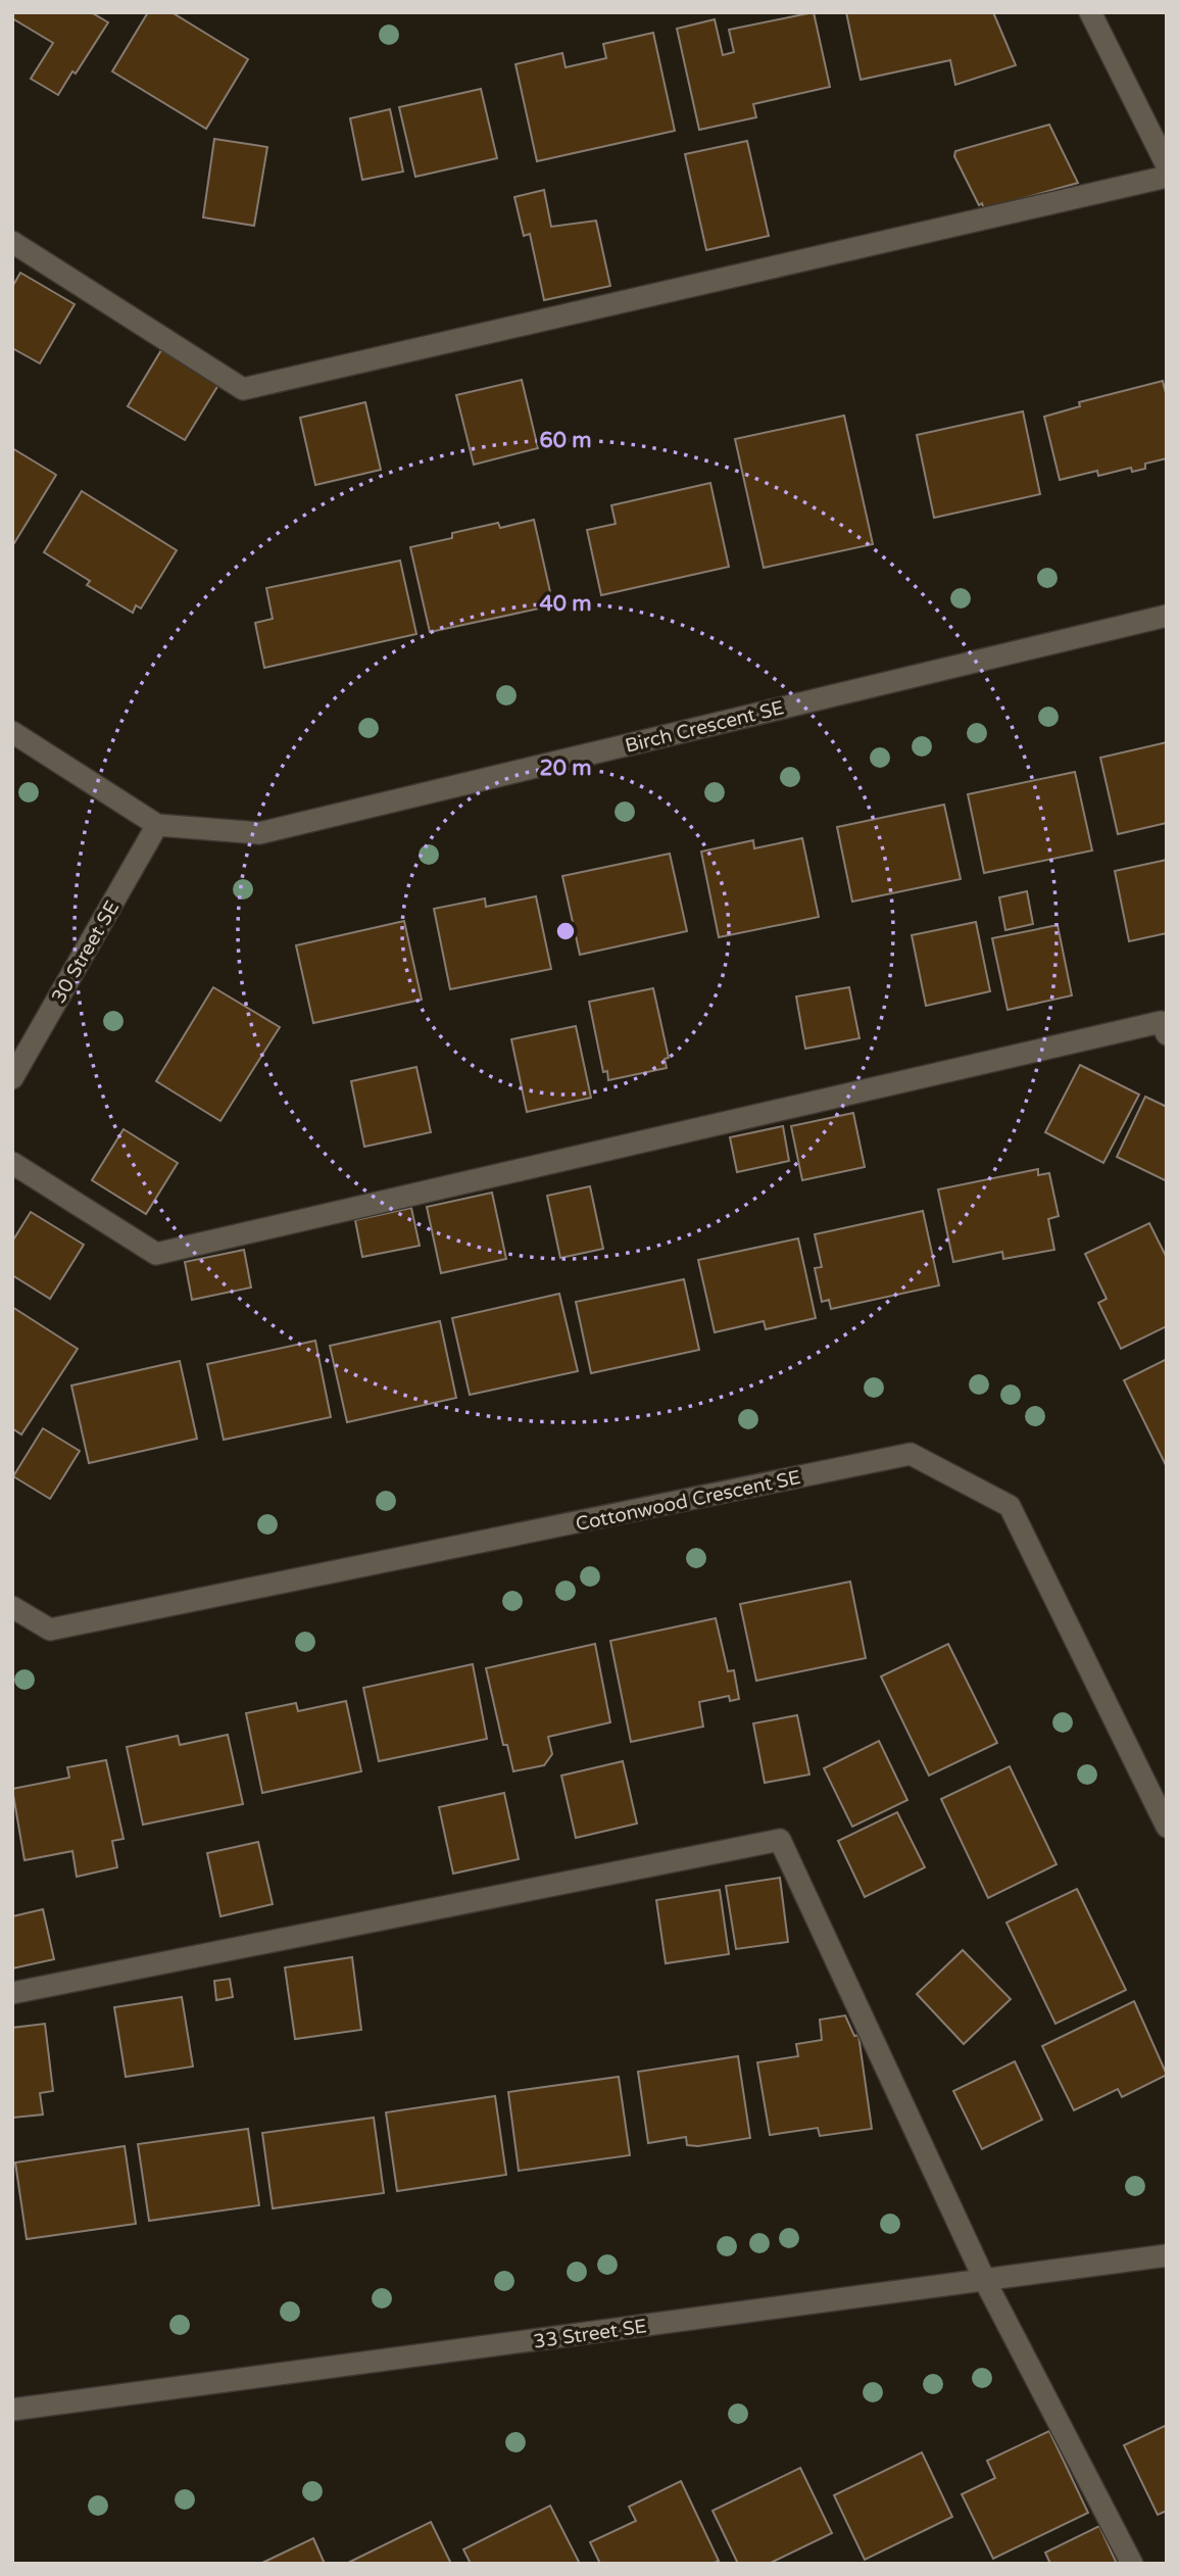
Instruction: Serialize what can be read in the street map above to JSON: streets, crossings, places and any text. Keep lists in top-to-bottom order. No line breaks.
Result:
{"streets":{"street":["Birch Crescent SE","30 Street SE","Cottonwood Crescent SE","33 Street SE"]},"crossings":[["Birch Crescent SE","30 Street SE"]],"rings":["60 m","40 m","20 m"]}
